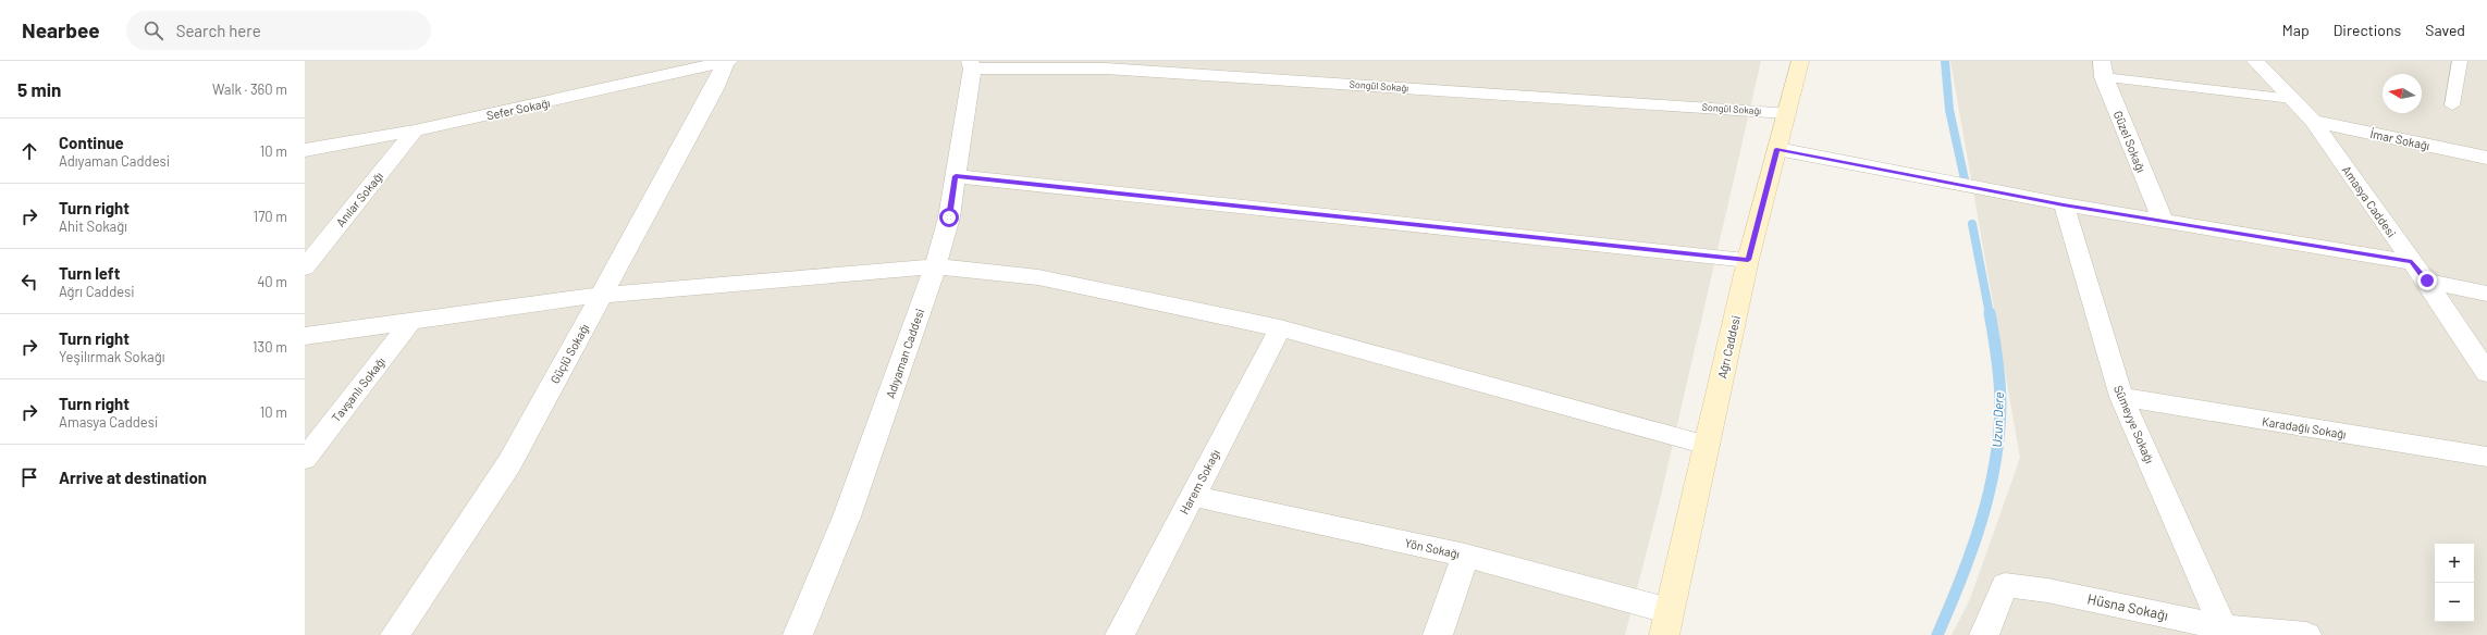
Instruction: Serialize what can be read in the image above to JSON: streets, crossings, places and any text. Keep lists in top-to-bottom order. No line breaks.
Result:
{"streets":{"main road":["Ağrı Caddesi"],"street":["Songül Sokağı","Sefer Sokağı","İmar Sokağı","Güzel Sokağı","Anılar Sokağı","Amasya Caddesi","Güçlü Sokağı","Adıyaman Caddesi","Tavşanlı Sokağı","Sümeyye Sokağı","Karadağlı Sokağı","Harem Sokağı","Yön Sokağı","Hüsna Sokağı"]},"crossings":[["Songül Sokağı","Ağrı Caddesi"],["Songül Sokağı","Adıyaman Caddesi"],["Sefer Sokağı","Anılar Sokağı"],["Sefer Sokağı","Güçlü Sokağı"],["İmar Sokağı","Amasya Caddesi"],["Ağrı Caddesi","Yön Sokağı"],["Sümeyye Sokağı","Karadağlı Sokağı"],["Sümeyye Sokağı","Hüsna Sokağı"],["Harem Sokağı","Yön Sokağı"]],"water":["Uzun Dere"],"north":"left","page":{"header":"Nearbee","search":"Search here","nav":["Map","Directions","Saved"],"heading":["5 min","Walk · 360 m"],"list":[["Continue","Adıyaman Caddesi","10 m"],["Turn right","Ahit Sokağı","170 m"],["Turn left","Ağrı Caddesi","40 m"],["Turn right","Yeşilırmak Sokağı","130 m"],["Turn right","Amasya Caddesi","10 m"],"Arrive at destination"],"map_buttons":["+","−"]}}
